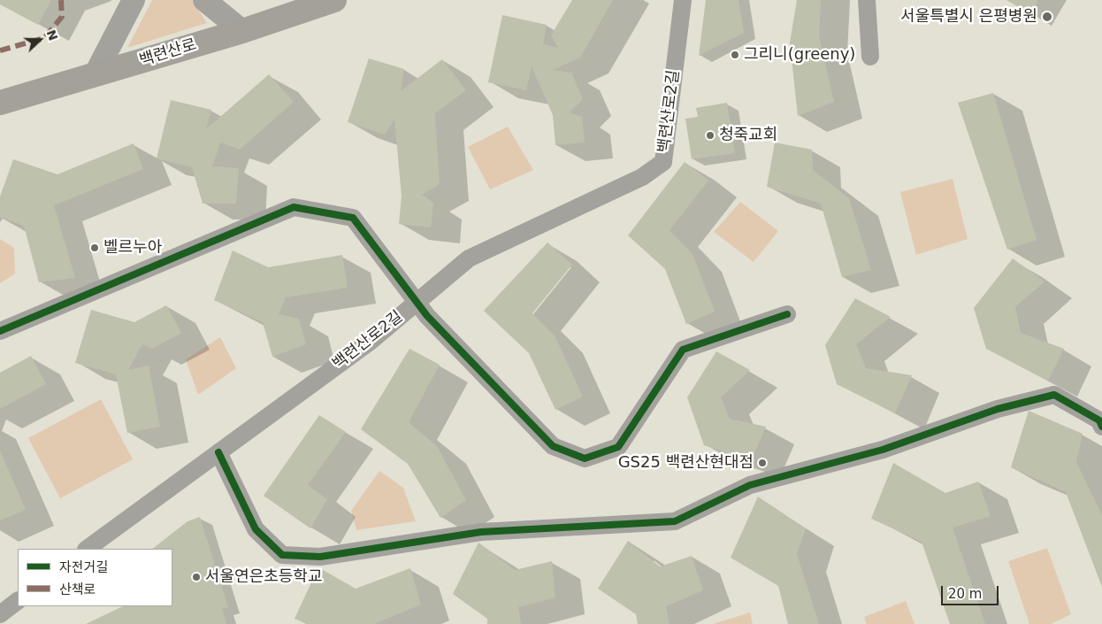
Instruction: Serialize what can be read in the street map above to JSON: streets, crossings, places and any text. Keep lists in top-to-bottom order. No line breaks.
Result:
{"streets":{"main road":["백련산로"],"street":["백련산로2길"]},"places":["서울특별시 은평병원","그리니(greeny)","청죽교회","벨르누아","GS25 백련산현대점","서울연은초등학교"],"legend":["자전거길","산책로"],"scale_bar":"20 m","north":"right"}
